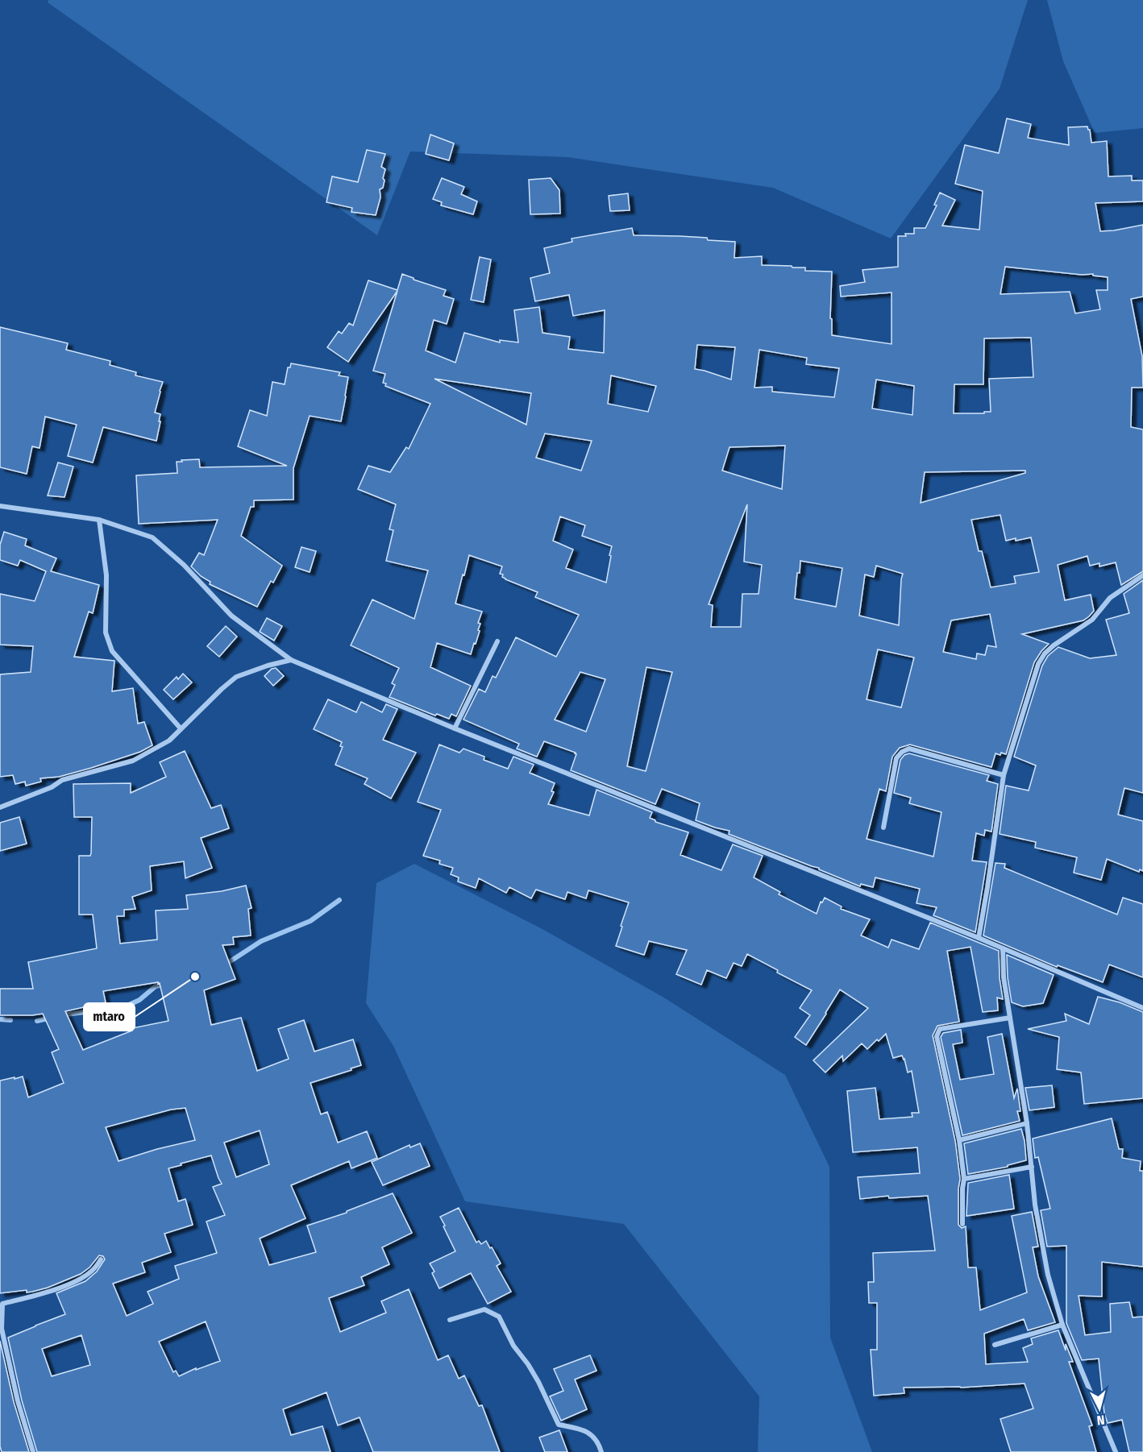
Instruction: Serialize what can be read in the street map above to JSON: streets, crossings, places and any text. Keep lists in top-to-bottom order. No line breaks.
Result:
{"places":["mtaro"],"north":"bottom"}
